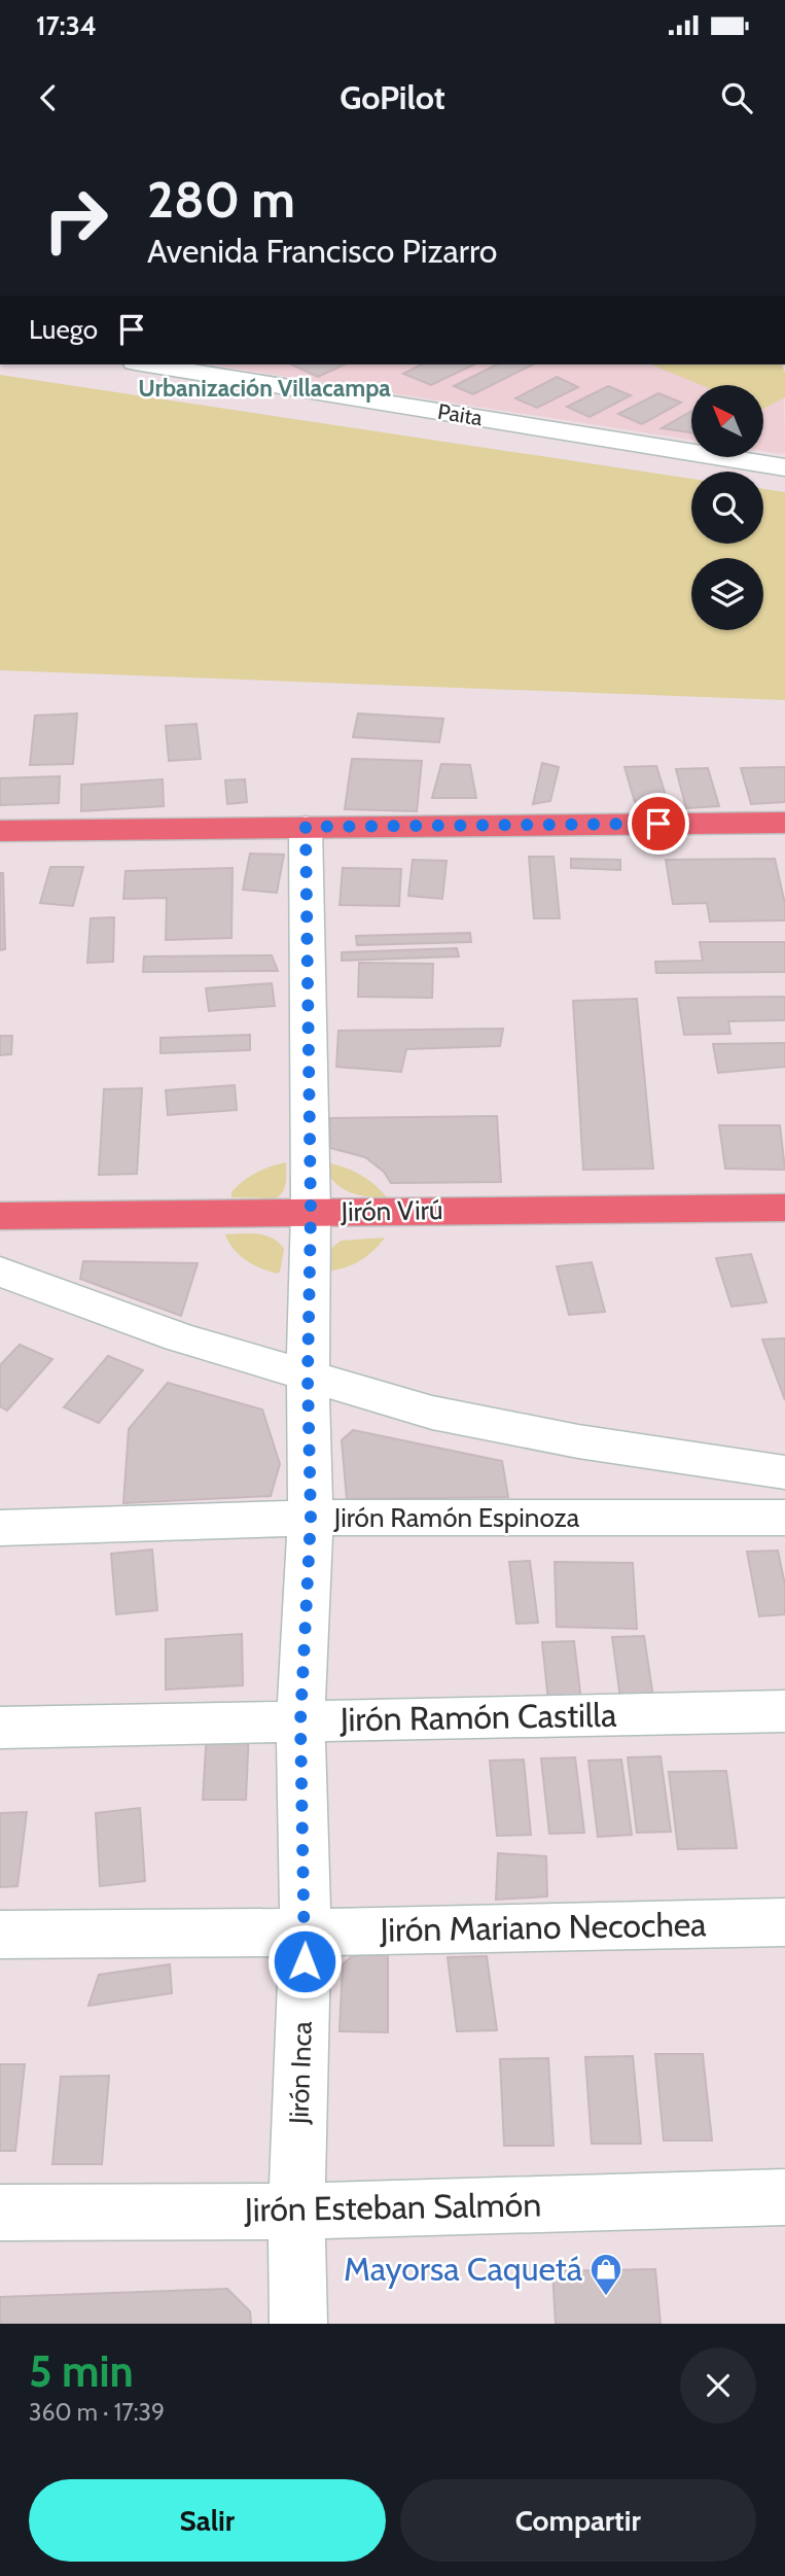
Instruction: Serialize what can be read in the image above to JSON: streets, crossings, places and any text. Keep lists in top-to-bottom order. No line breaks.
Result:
{"streets":{"main road":["Jirón Virú"],"street":["Paita","Jirón Ramón Espinoza","Jirón Ramón Castilla","Jirón Mariano Necochea","Jirón Inca","Jirón Esteban Salmón"]},"crossings":[["Jirón Virú","Jirón Inca"],["Jirón Ramón Espinoza","Jirón Inca"],["Jirón Ramón Castilla","Jirón Inca"],["Jirón Mariano Necochea","Jirón Inca"],["Jirón Inca","Jirón Esteban Salmón"]],"districts":["Urbanización Villacampa"],"places":{"shop":["Mayorsa Caquetá"]},"north":"top left","page":{"status":"17:34","header":"GoPilot","turn":["280 m","Avenida Francisco Pizarro"],"then":"Luego","heading":["5 min","360 m · 17:39"],"buttons":["Salir","Compartir"]}}
